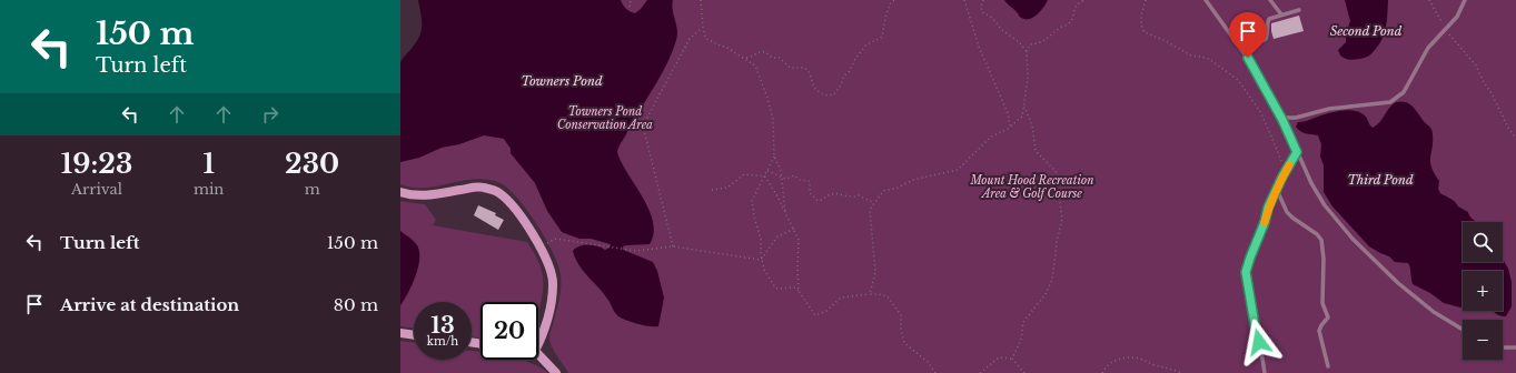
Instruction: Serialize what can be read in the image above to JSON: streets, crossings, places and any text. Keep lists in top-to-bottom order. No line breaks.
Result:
{"water":["Second Pond","Towners Pond","Third Pond"],"parks":["Towners Pond Conservation Area","Mount Hood Recreation Area & Golf Course"],"page":{"turn":["150 m","Turn left"],"eta":["19:23","Arrival","1","min","230","m"],"list":[{"name":"Turn left","value":"150 m"},{"name":"Arrive at destination","value":"80 m"}],"map_buttons":["+","−"],"speed":"13 km/h","limit":"20"}}
